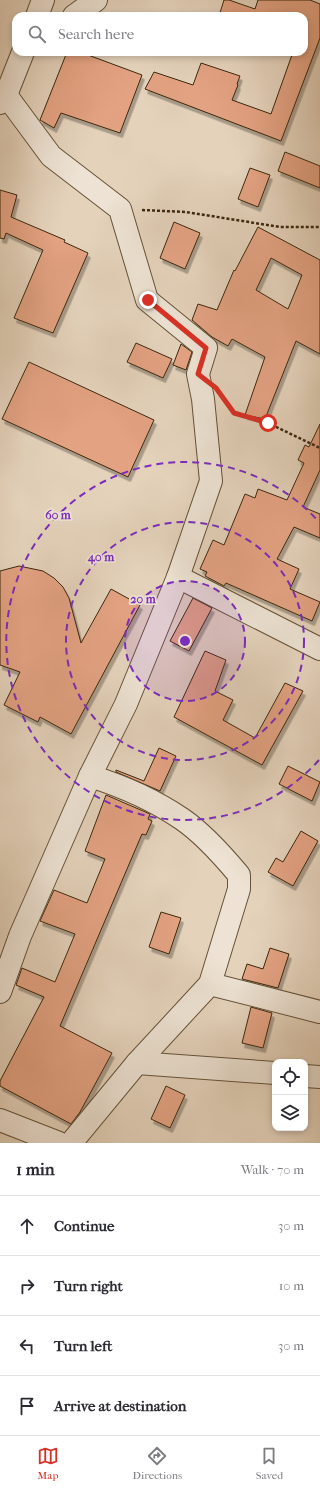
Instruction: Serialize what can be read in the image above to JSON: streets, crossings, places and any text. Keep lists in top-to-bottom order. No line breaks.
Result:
{"page":{"search":"Search here","heading":["1 min","Walk · 70 m"],"list":[["Continue","30 m"],["Turn right","10 m"],["Turn left","30 m"],"Arrive at destination"],"nav":["Map","Directions","Saved"]},"rings":["60 m","40 m","20 m"]}
